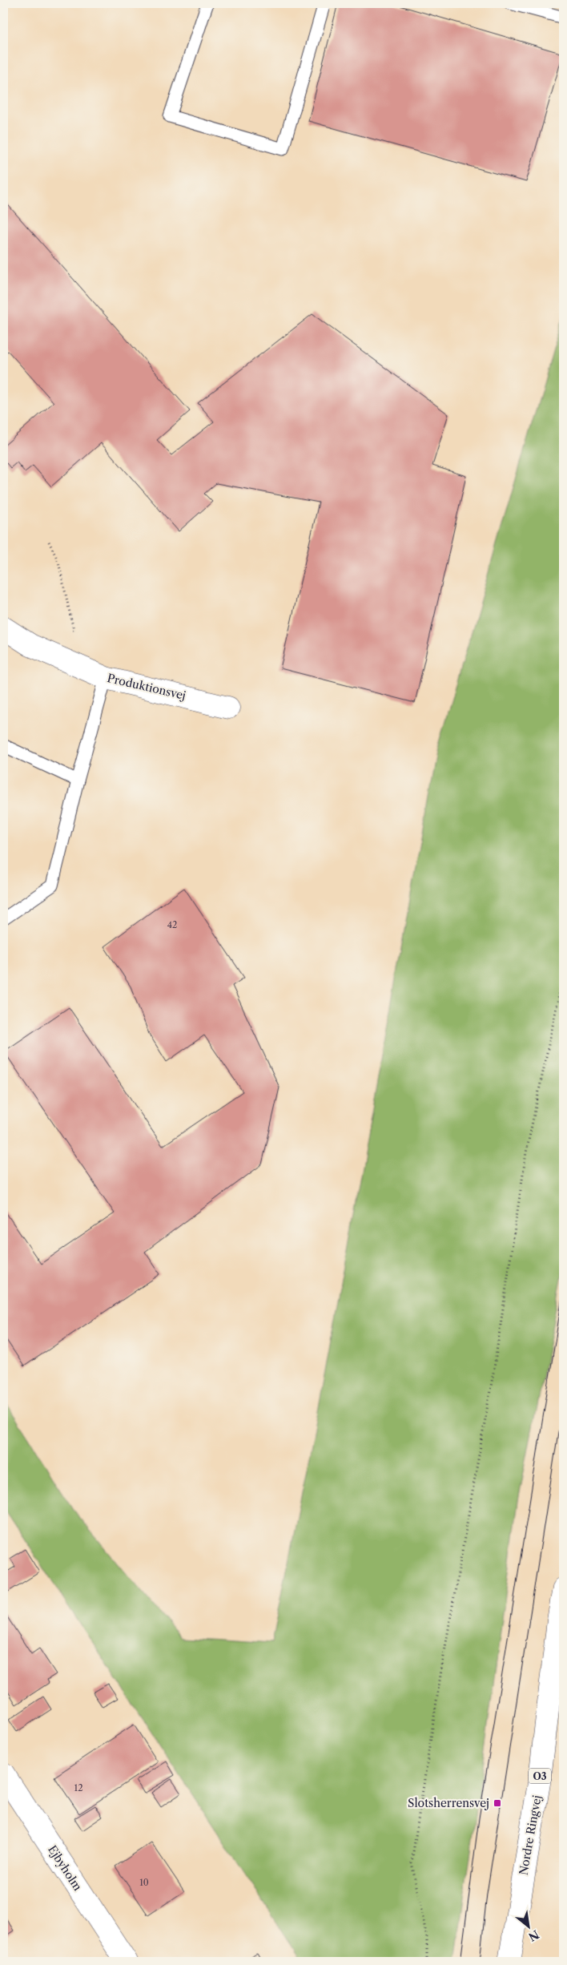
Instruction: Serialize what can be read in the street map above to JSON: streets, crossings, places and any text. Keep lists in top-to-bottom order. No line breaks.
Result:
{"streets":{"street":["Produktionsvej","O3","Nordre Ringvej","Ejbyholm"]},"places":{"transit":["Slotsherrensvej"]},"house_numbers":["42","12","10"],"north":"bottom right"}
